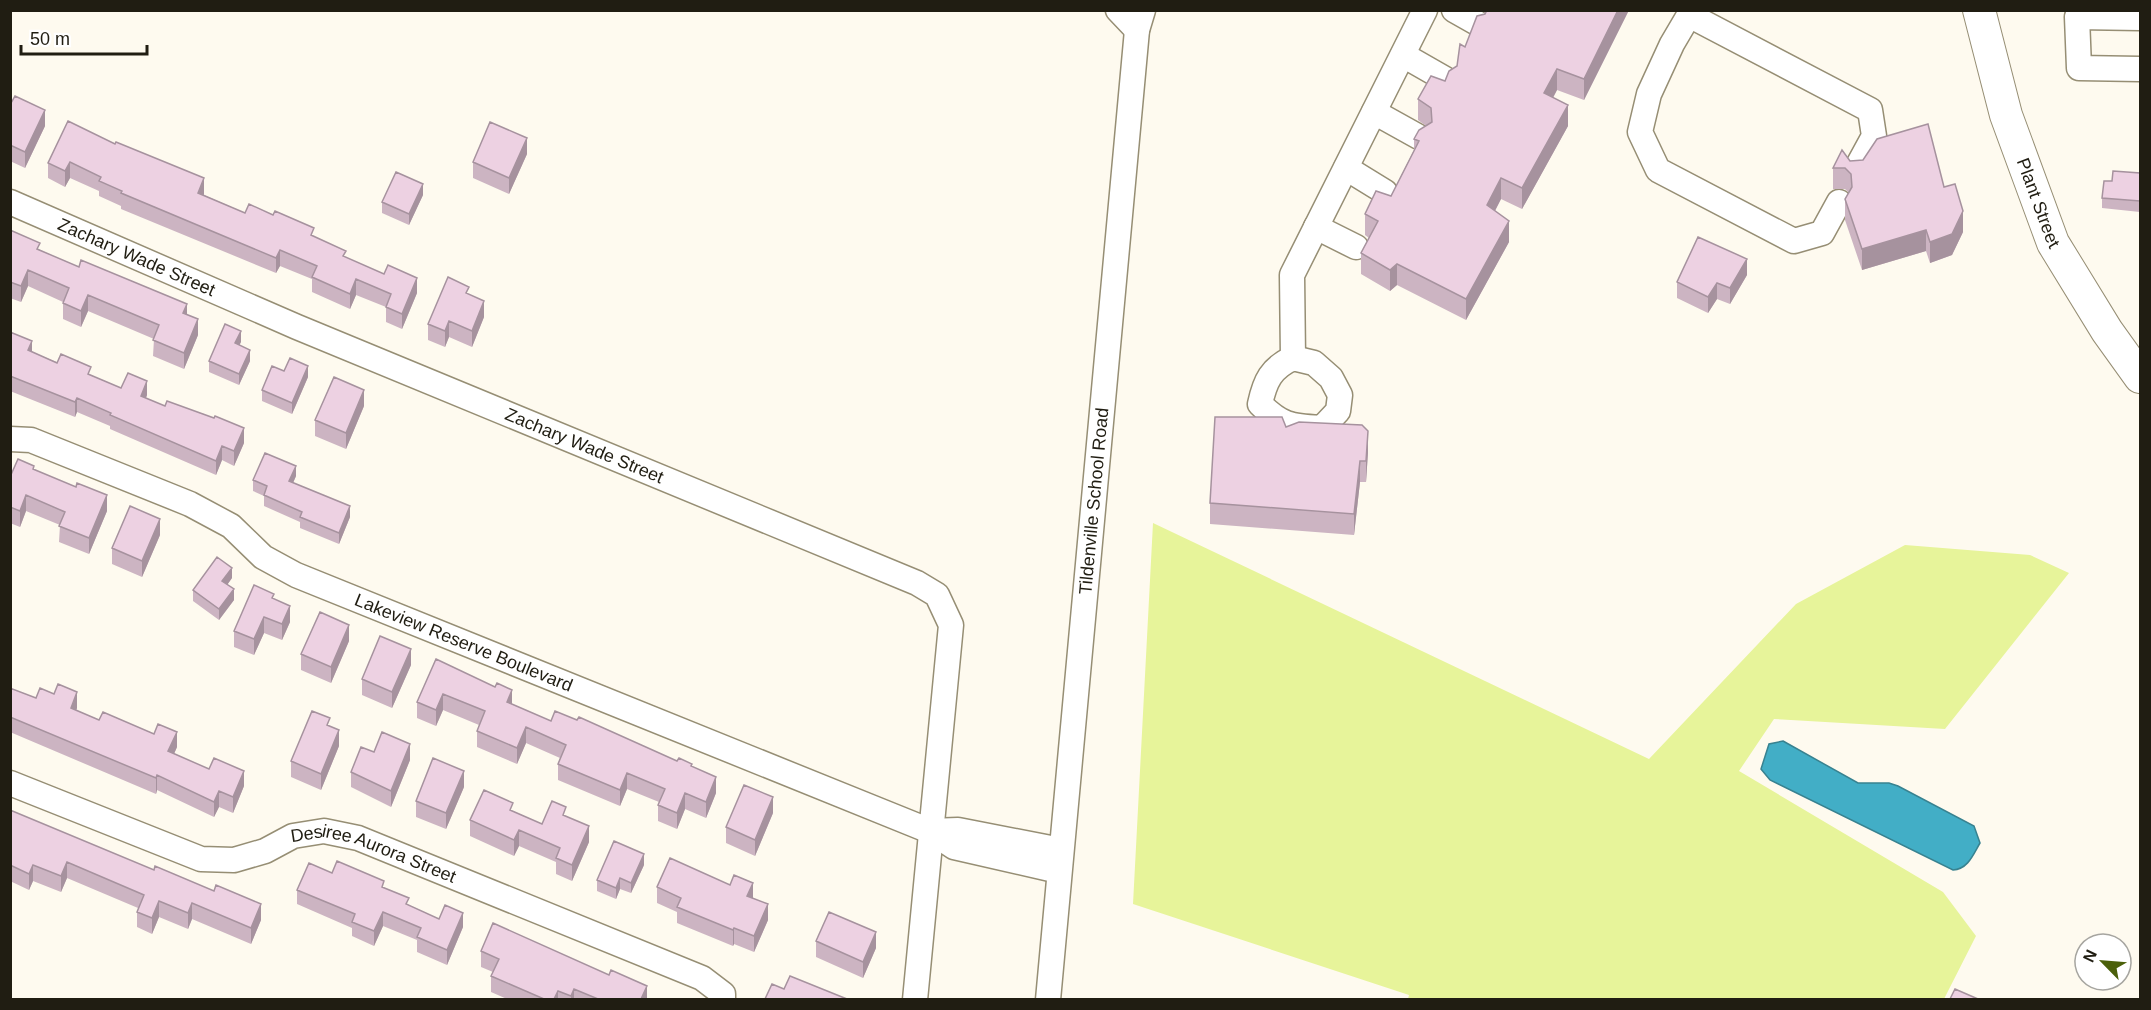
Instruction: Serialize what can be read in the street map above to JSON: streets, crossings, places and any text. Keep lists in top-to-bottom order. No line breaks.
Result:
{"streets":{"main road":["Plant Street"],"street":["Zachary Wade Street","Tildenville School Road","Lakeview Reserve Boulevard","Desiree Aurora Street"]},"crossings":[["Zachary Wade Street","Lakeview Reserve Boulevard"],["Tildenville School Road","Lakeview Reserve Boulevard"]],"scale_bar":"50 m","north":"top left"}
